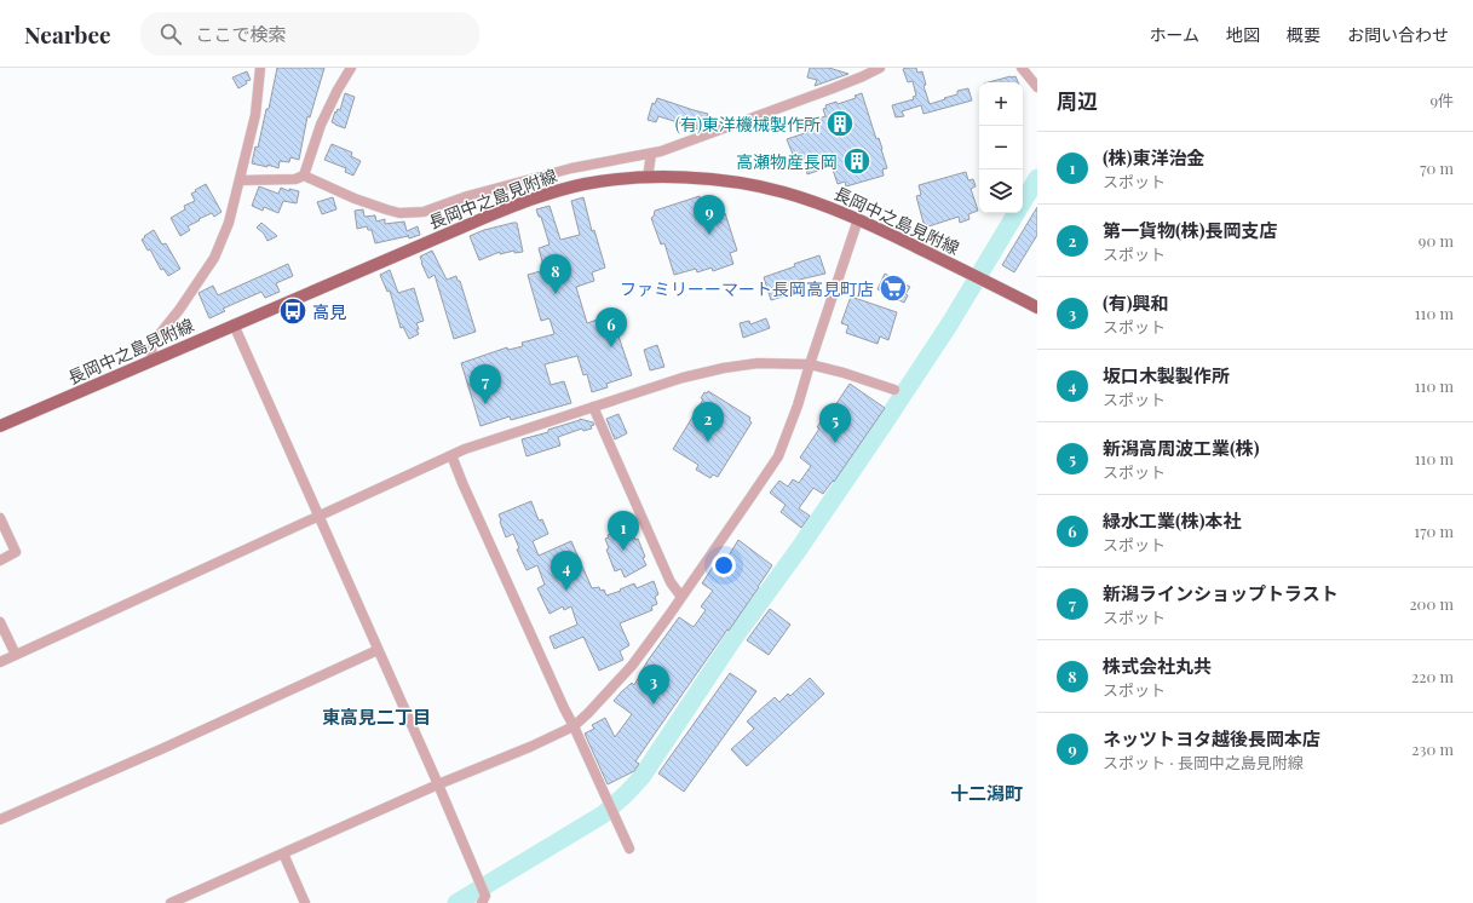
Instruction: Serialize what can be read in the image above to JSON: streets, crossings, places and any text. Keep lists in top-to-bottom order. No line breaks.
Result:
{"streets":{"main road":["長岡中之島見附線"]},"districts":["東高見二丁目","十二潟町"],"places":{"building":["(有)東洋機械製作所","高瀬物産長岡"],"supermarket":["ファミリーーマート長岡高見町店"],"bus stop":["高見"]},"page":{"header":"Nearbee","search":"ここで検索","nav":["ホーム","地図","概要","お問い合わせ"],"heading":["周辺","9件"],"map_buttons":["+","−"],"list":[{"mark":"1","name":"(株)東洋治金","note":"スポット","value":"70 m"},{"mark":"2","name":"第一貨物(株)長岡支店","note":"スポット","value":"90 m"},{"mark":"3","name":"(有)興和","note":"スポット","value":"110 m"},{"mark":"4","name":"坂口木製製作所","note":"スポット","value":"110 m"},{"mark":"5","name":"新潟高周波工業(株)","note":"スポット","value":"110 m"},{"mark":"6","name":"緑水工業(株)本社","note":"スポット","value":"170 m"},{"mark":"7","name":"新潟ラインショップトラスト","note":"スポット","value":"200 m"},{"mark":"8","name":"株式会社丸共","note":"スポット","value":"220 m"},{"mark":"9","name":"ネッツトヨタ越後長岡本店","note":"スポット · 長岡中之島見附線","value":"230 m"}],"pins":["9","8","6","7","2","5","1","4","3"]}}
